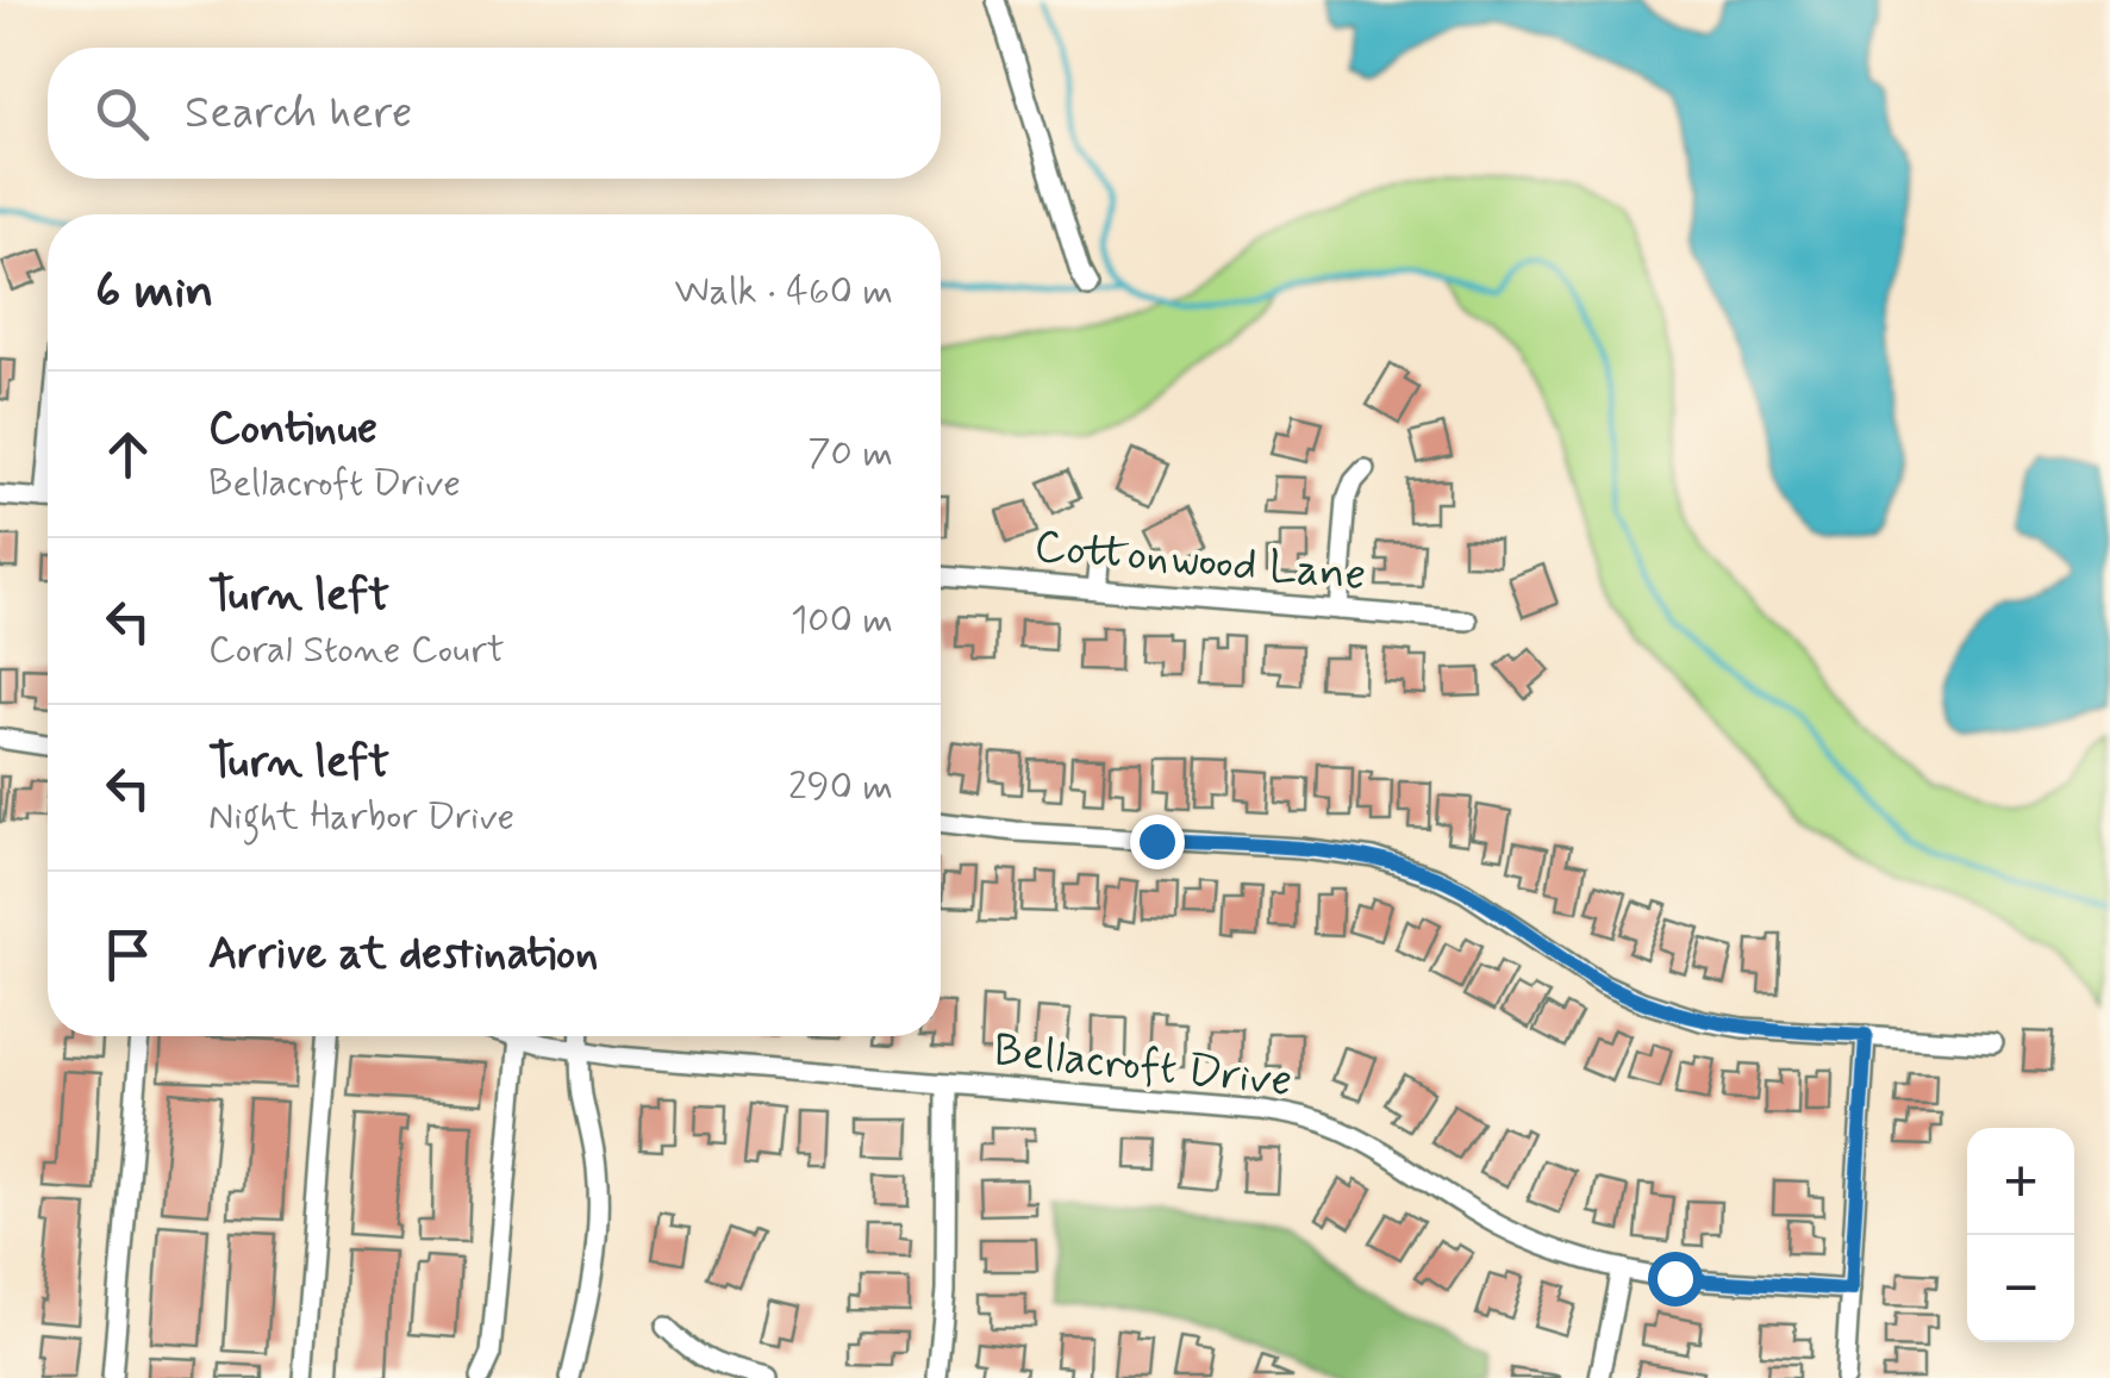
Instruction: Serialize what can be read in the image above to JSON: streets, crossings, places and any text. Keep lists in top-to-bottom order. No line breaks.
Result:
{"streets":{"street":["Cottonwood Lane","Bellacroft Drive"]},"page":{"search":"Search here","heading":["6 min","Walk · 460 m"],"list":[["Continue","Bellacroft Drive","70 m"],["Turn left","Coral Stone Court","100 m"],["Turn left","Night Harbor Drive","290 m"],"Arrive at destination"],"map_buttons":["+","−"]}}
